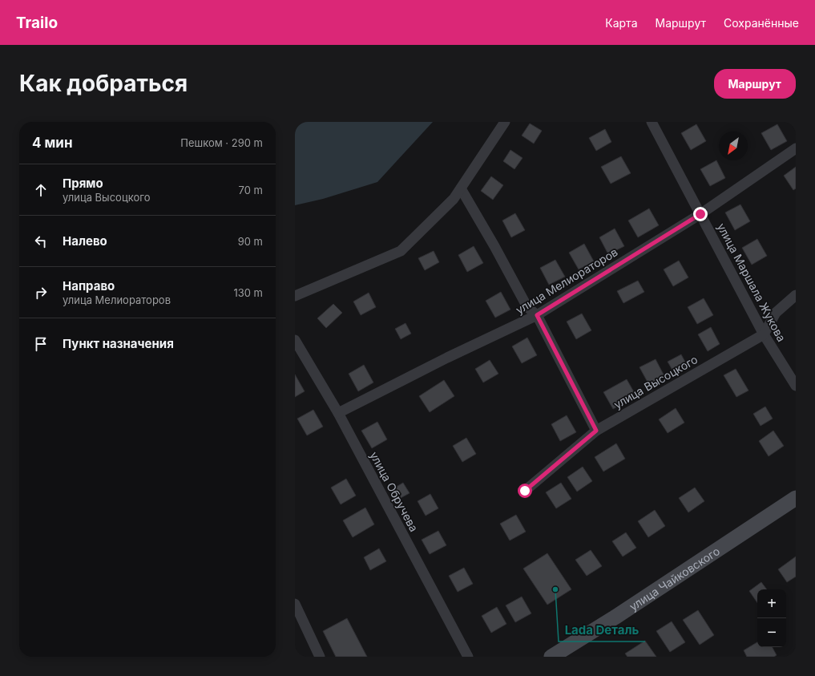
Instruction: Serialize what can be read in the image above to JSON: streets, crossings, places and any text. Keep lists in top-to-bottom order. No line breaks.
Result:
{"streets":{"main road":["улица Чайковского"],"street":["улица Мелиораторов","улица Маршала Жукова","улица Высоцкого","улица Обручева"]},"crossings":[["улица Мелиораторов","улица Маршала Жукова"],["улица Мелиораторов","улица Обручева"],["улица Маршала Жукова","улица Высоцкого"]],"places":["Lada Dеталь"],"north":"bottom left","page":{"header":"Trailo","nav":["Карта","Маршрут","Сохранённые"],"buttons":"Маршрут","title":"Как добраться","heading":["4 мин","Пешком · 290 m"],"list":[["Прямо","улица Высоцкого","70 m"],["Налево","90 m"],["Направо","улица Мелиораторов","130 m"],"Пункт назначения"],"map_buttons":["+","−"]}}
